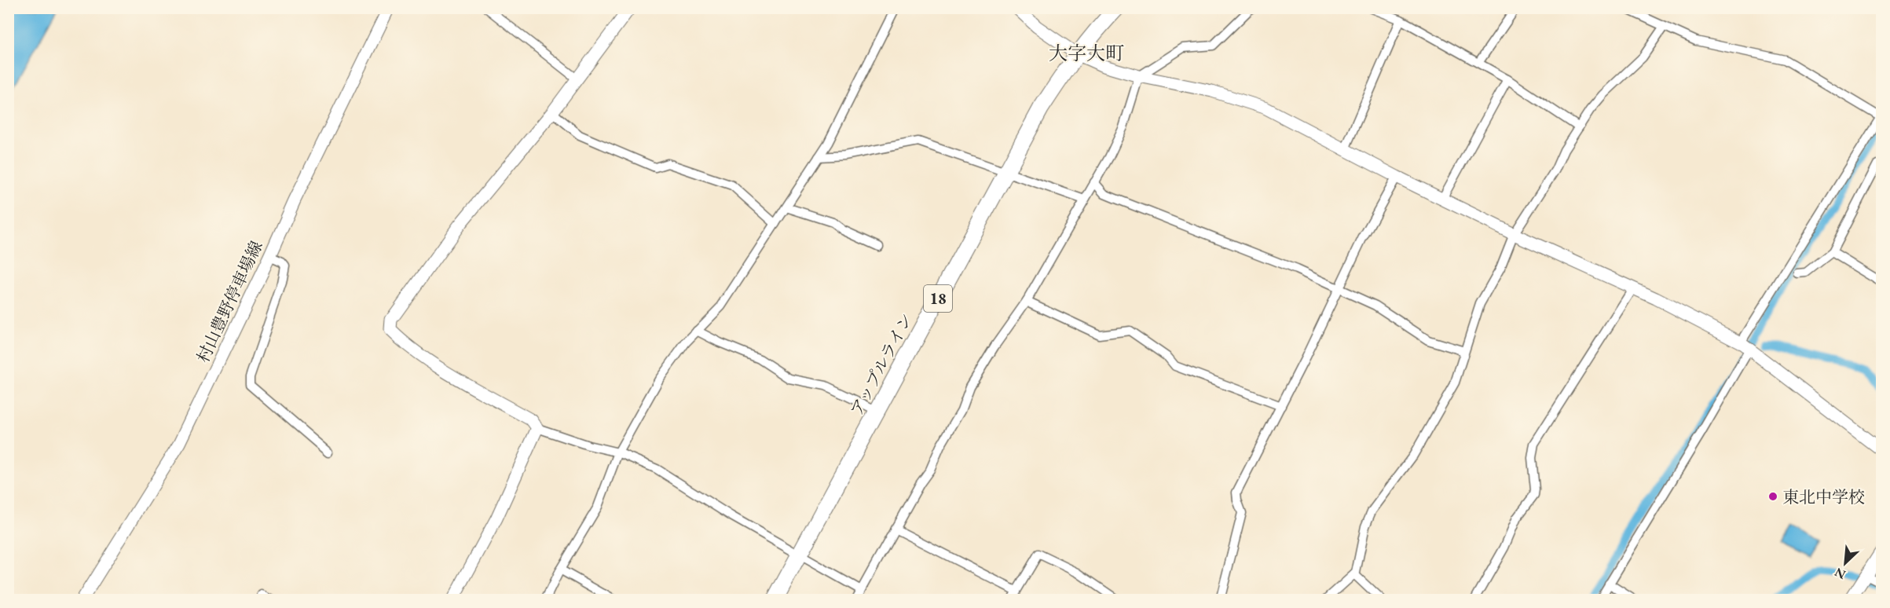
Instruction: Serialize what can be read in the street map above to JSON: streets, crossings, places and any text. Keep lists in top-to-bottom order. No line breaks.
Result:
{"streets":{"highway":["18","アップルライン"],"street":["村山豊野停車場線"]},"districts":["大字大町"],"places":["東北中学校"],"north":"bottom left"}
